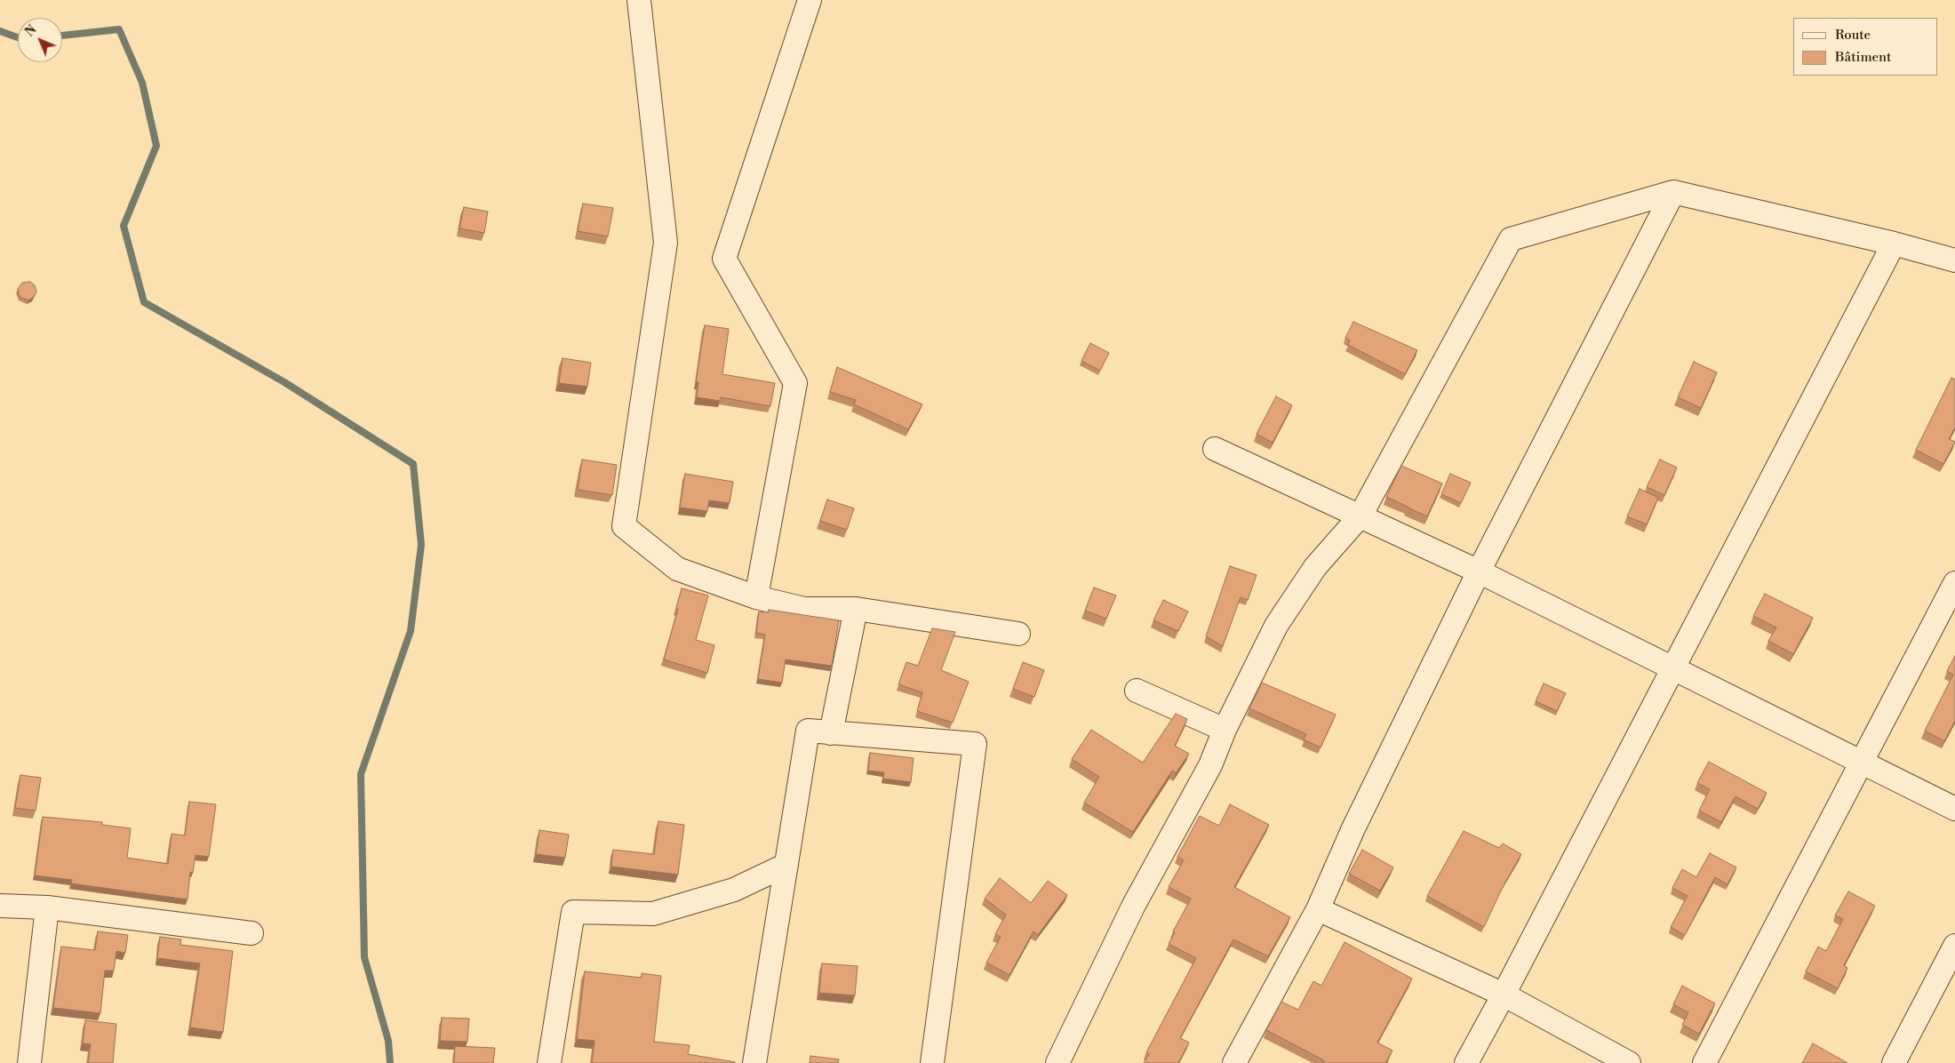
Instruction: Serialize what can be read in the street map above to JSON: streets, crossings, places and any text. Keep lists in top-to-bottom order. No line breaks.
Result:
{"legend":["Route","Bâtiment"],"north":"top left"}
